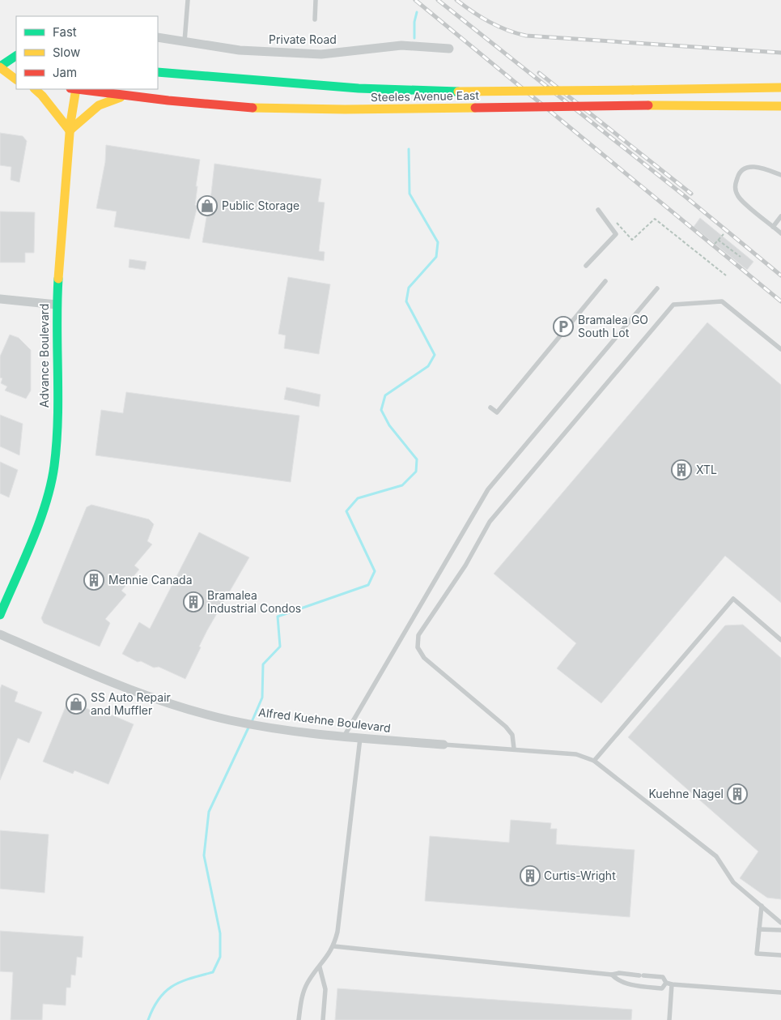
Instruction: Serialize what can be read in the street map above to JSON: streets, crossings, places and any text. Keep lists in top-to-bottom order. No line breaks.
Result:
{"streets":{"main road":["Steeles Avenue East","Advance Boulevard"],"street":["Private Road","Alfred Kuehne Boulevard"]},"places":{"shop":["Public Storage","SS Auto Repair and Muffler"],"parking":["Bramalea GO South Lot"],"building":["XTL","Mennie Canada","Bramalea Industrial Condos","Kuehne Nagel","Curtis-Wright"]},"legend":["Fast","Slow","Jam"]}
